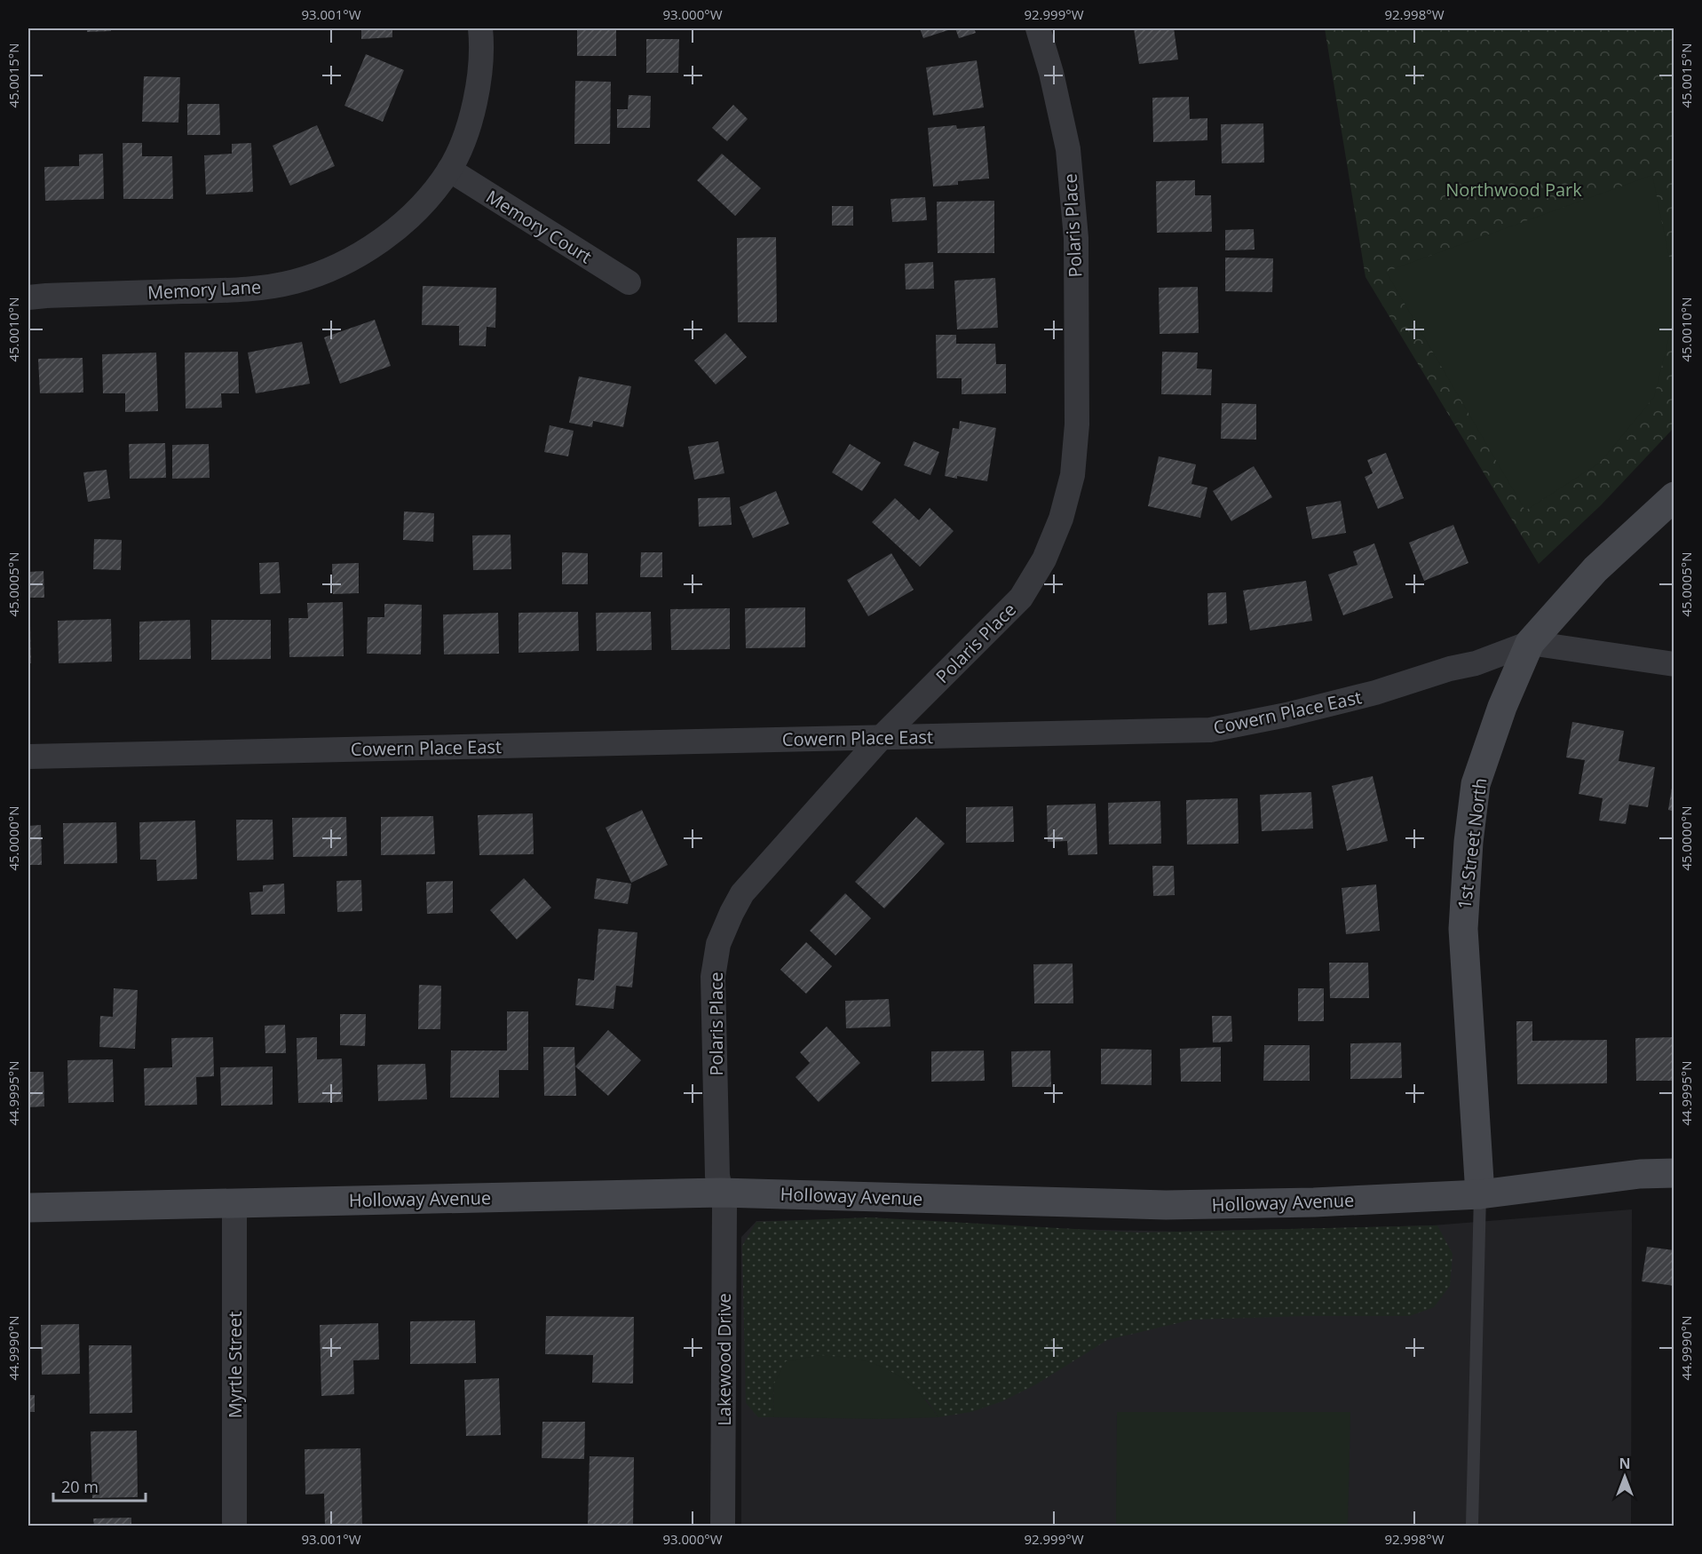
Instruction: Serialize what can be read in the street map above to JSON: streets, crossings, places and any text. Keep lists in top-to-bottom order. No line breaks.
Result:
{"streets":{"street":["Polaris Place","Memory Court","Memory Lane","Cowern Place East","1st Street North","Holloway Avenue","Lakewood Drive","Myrtle Street"]},"crossings":[["Polaris Place","Cowern Place East"],["Polaris Place","Holloway Avenue"],["Polaris Place","Lakewood Drive"],["Memory Court","Memory Lane"],["Cowern Place East","1st Street North"],["1st Street North","Holloway Avenue"],["Holloway Avenue","Lakewood Drive"],["Holloway Avenue","Myrtle Street"]],"parks":["Northwood Park"],"scale_bar":"20 m","north":"top","coordinates":["93.001°W","93.000°W","92.999°W","92.998°W","45.0015°N","45.0010°N","45.0005°N","45.0000°N","44.9995°N","44.9990°N"]}
